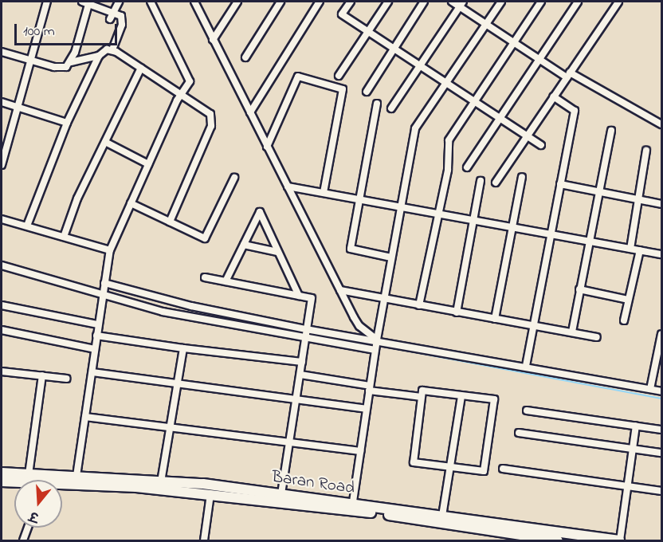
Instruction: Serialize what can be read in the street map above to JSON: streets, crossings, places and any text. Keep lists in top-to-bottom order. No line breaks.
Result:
{"streets":{"main road":["Baran Road"]},"scale_bar":"100 m","north":"bottom"}
